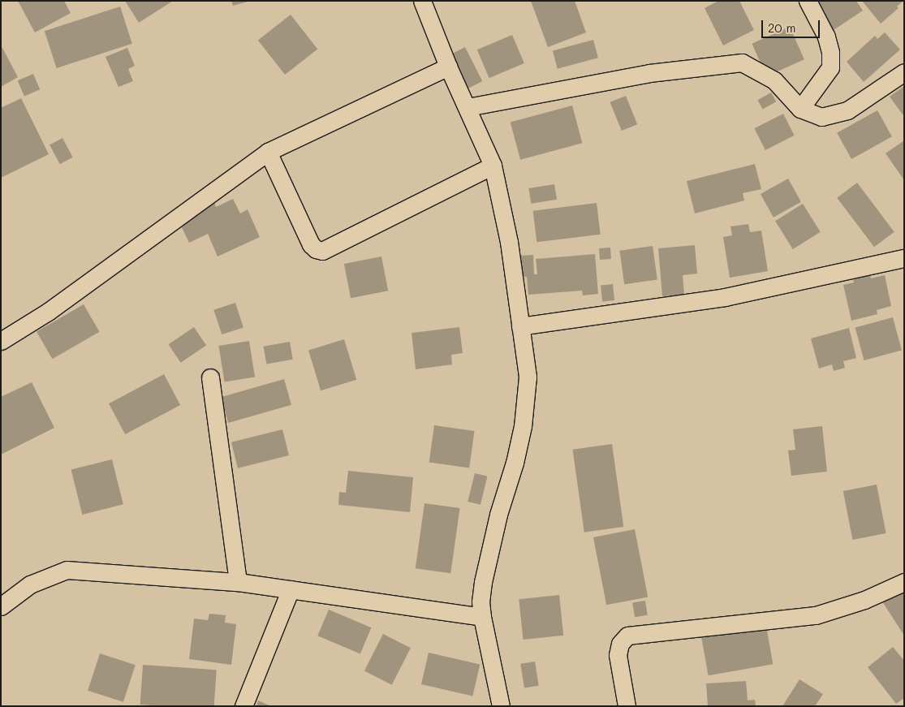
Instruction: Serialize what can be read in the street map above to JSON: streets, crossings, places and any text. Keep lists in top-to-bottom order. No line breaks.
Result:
{"scale_bar":"20 m"}
